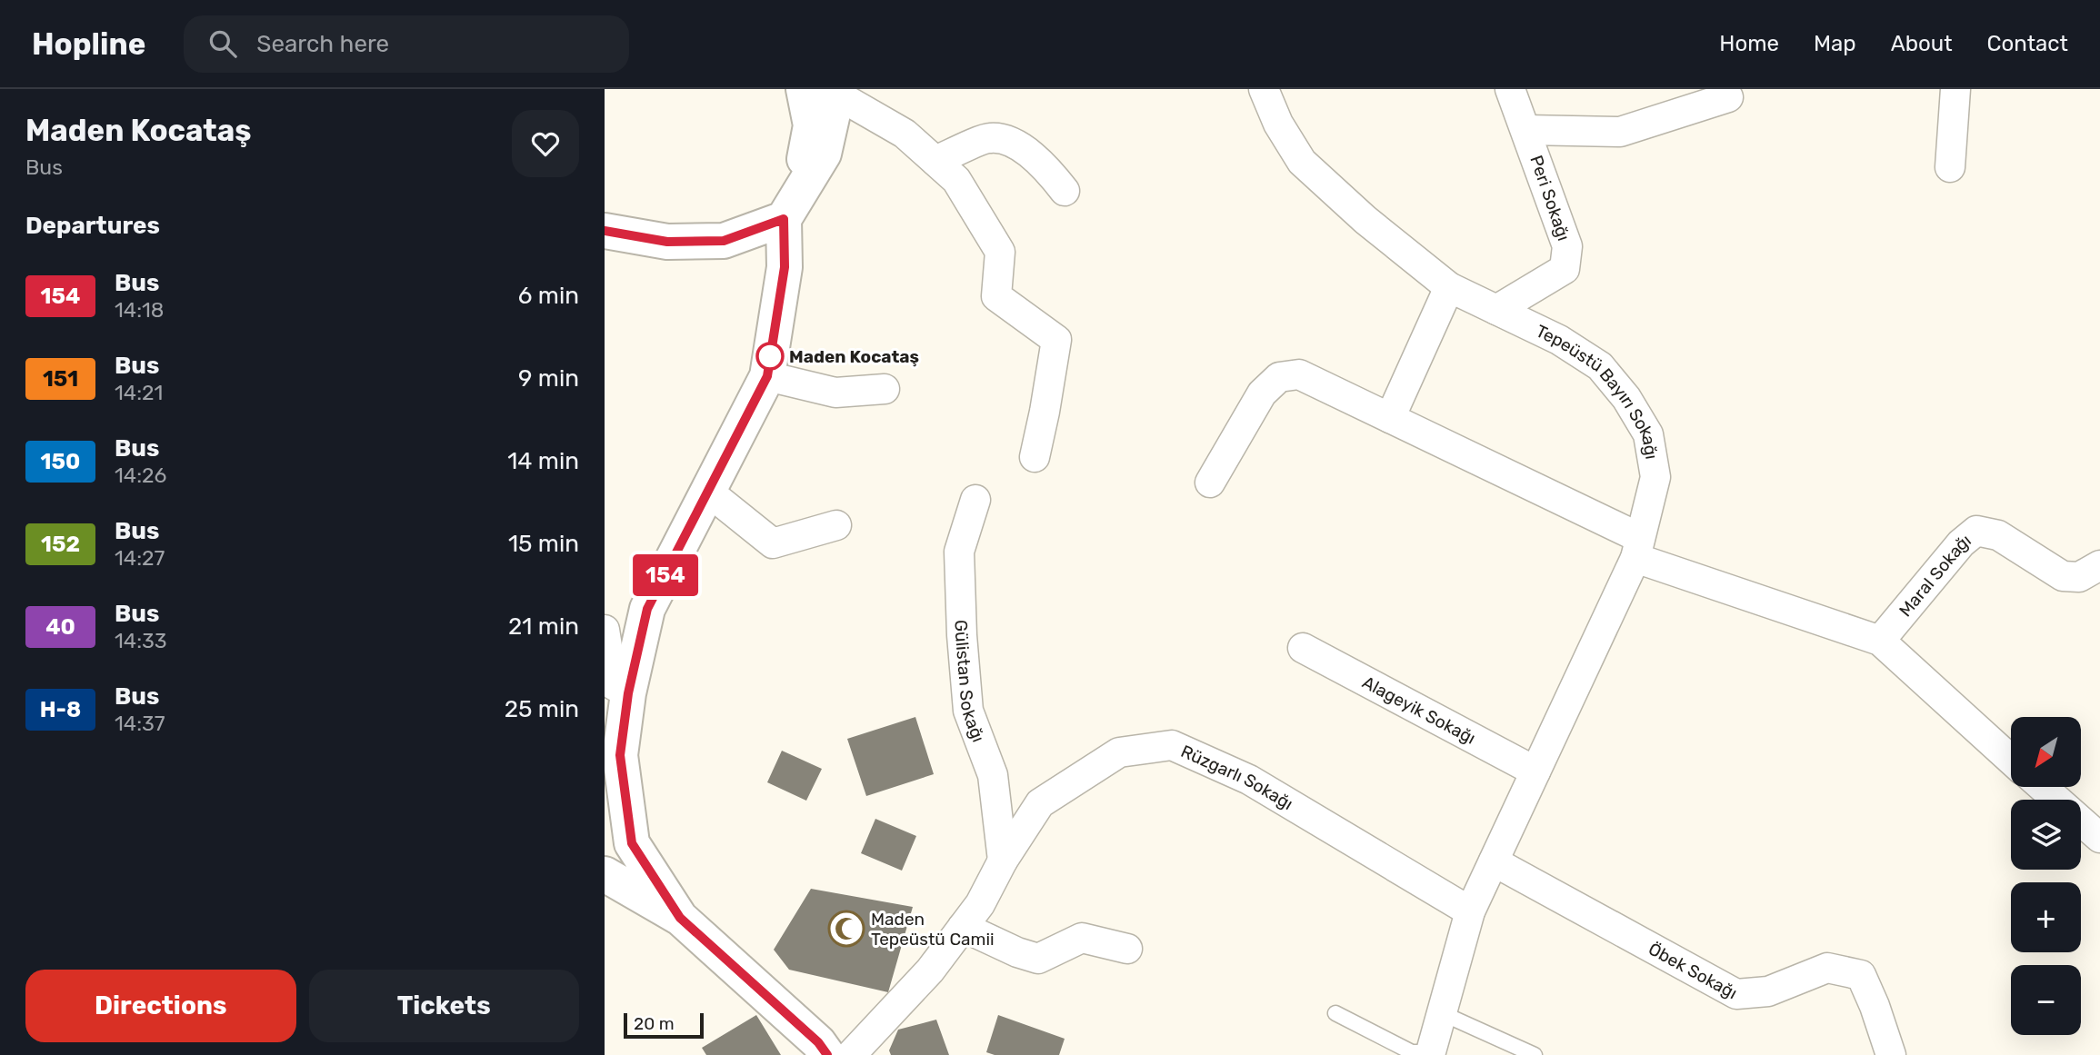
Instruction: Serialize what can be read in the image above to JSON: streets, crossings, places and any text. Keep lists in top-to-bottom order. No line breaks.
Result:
{"streets":{"street":["Peri Sokağı","Tepeüstü Bayırı Sokağı","Maral Sokağı","Gülistan Sokağı","Alageyik Sokağı","Rüzgarlı Sokağı","Öbek Sokağı"]},"crossings":[["Peri Sokağı","Tepeüstü Bayırı Sokağı"],["Tepeüstü Bayırı Sokağı","Alageyik Sokağı"],["Tepeüstü Bayırı Sokağı","Rüzgarlı Sokağı"],["Tepeüstü Bayırı Sokağı","Öbek Sokağı"],["Gülistan Sokağı","Rüzgarlı Sokağı"]],"places":{"other":["Maden Kocataş"],"mosque":["Maden Tepeüstü Camii"]},"lines":["bus line 154"],"scale_bar":"20 m","north":"bottom left","page":{"header":"Hopline","search":"Search here","nav":["Home","Map","About","Contact"],"heading":[["Maden Kocataş","Bus"],"Departures"],"on_map":"154","list":[{"mark":"154","name":"Bus","note":"14:18","value":"6 min"},{"mark":"151","name":"Bus","note":"14:21","value":"9 min"},{"mark":"150","name":"Bus","note":"14:26","value":"14 min"},{"mark":"152","name":"Bus","note":"14:27","value":"15 min"},{"mark":"40","name":"Bus","note":"14:33","value":"21 min"},{"mark":"H-8","name":"Bus","note":"14:37","value":"25 min"}],"map_buttons":["+","−"],"buttons":["Directions","Tickets"],"scale":"20 m"}}
